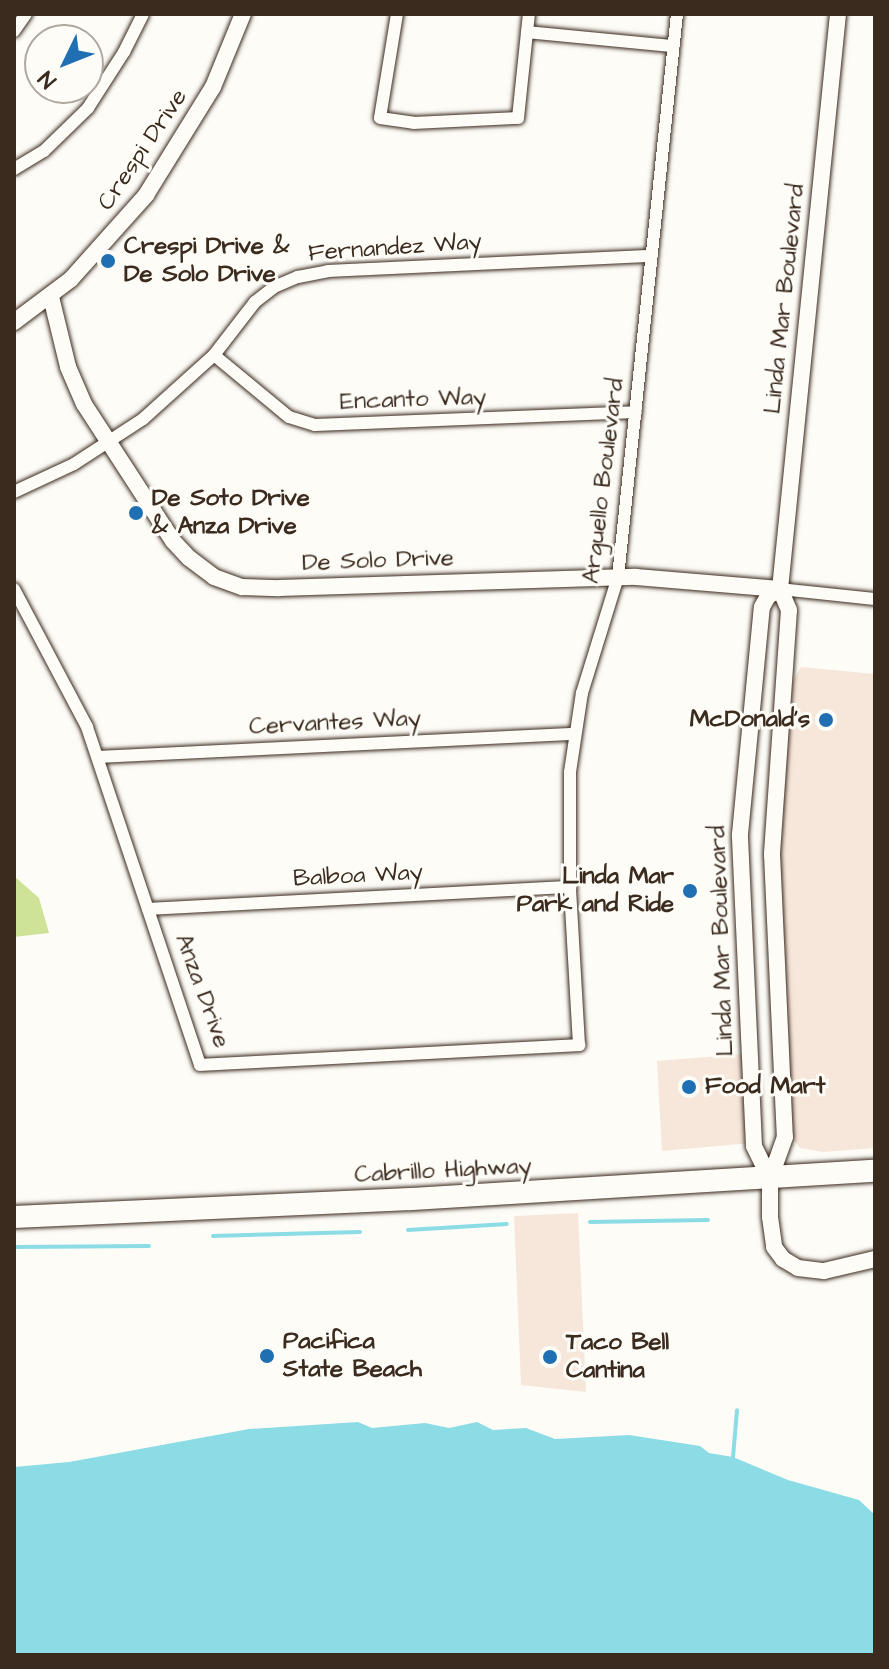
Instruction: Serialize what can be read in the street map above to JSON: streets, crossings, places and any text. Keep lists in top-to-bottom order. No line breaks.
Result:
{"streets":{"highway":["Cabrillo Highway"],"street":["Crespi Drive","Fernandez Way","Linda Mar Boulevard","Encanto Way","Arguello Boulevard","De Solo Drive","Cervantes Way","Balboa Way","Anza Drive"]},"crossings":[["Crespi Drive","De Solo Drive"],["Fernandez Way","Encanto Way"],["Fernandez Way","Arguello Boulevard"],["Fernandez Way","De Solo Drive"],["Linda Mar Boulevard","De Solo Drive"],["Linda Mar Boulevard","Cabrillo Highway"],["Encanto Way","Arguello Boulevard"],["Arguello Boulevard","De Solo Drive"],["Arguello Boulevard","Cervantes Way"],["Arguello Boulevard","Balboa Way"],["Arguello Boulevard","Anza Drive"],["Cervantes Way","Anza Drive"],["Balboa Way","Anza Drive"]],"places":["Crespi Drive & De Solo Drive","De Soto Drive & Anza Drive","McDonald's","Linda Mar Park and Ride","Food Mart","Pacifica State Beach","Taco Bell Cantina"],"north":"bottom left"}
